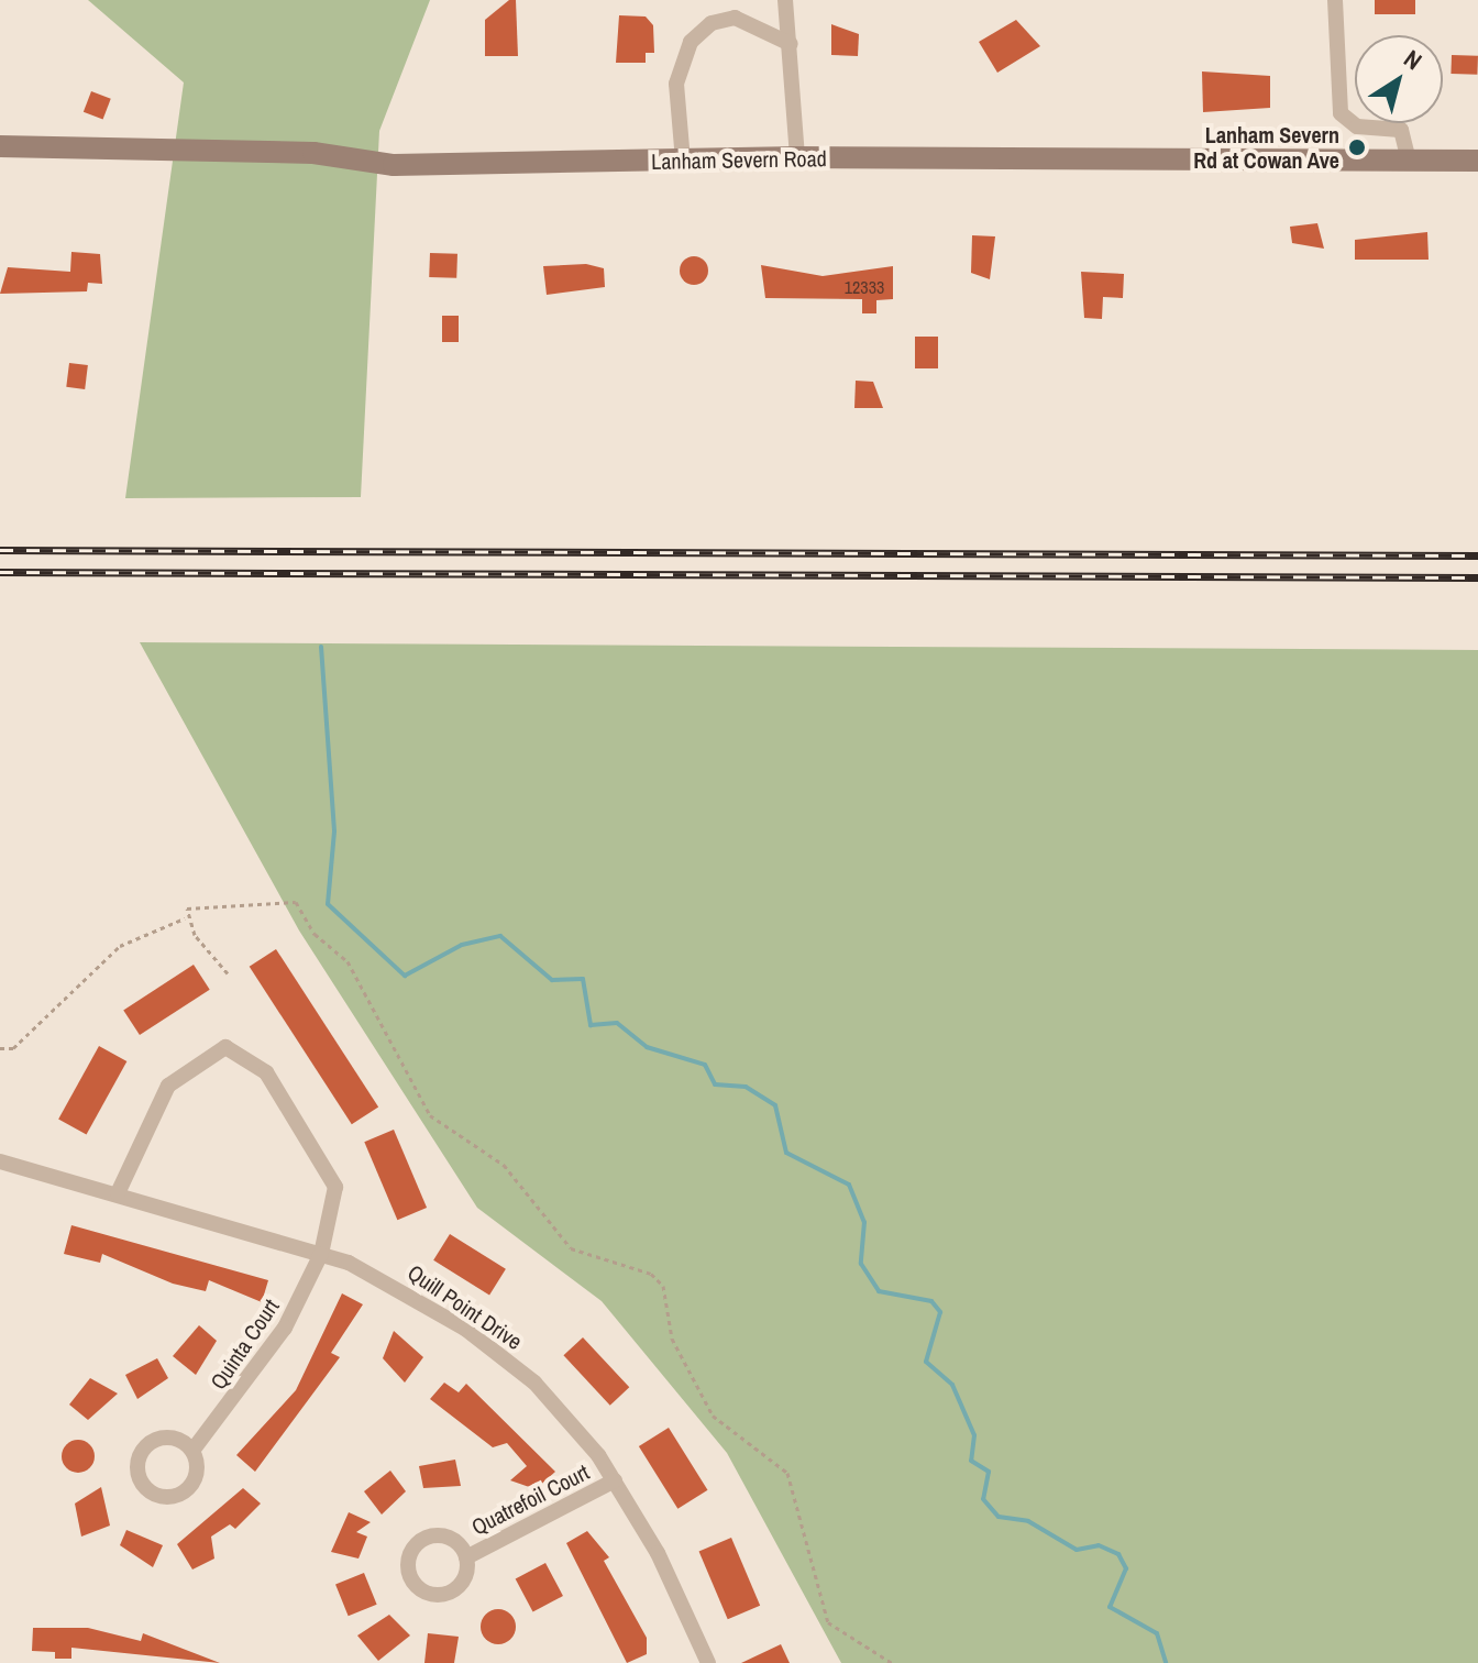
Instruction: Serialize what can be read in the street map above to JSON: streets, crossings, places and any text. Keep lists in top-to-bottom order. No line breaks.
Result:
{"streets":{"main road":["Lanham Severn Road"],"street":["Quill Point Drive","Quinta Court","Quatrefoil Court"]},"crossings":[["Quill Point Drive","Quinta Court"],["Quill Point Drive","Quatrefoil Court"]],"places":["Lanham Severn Rd at Cowan Ave"],"house_numbers":["12333"],"north":"top right"}
